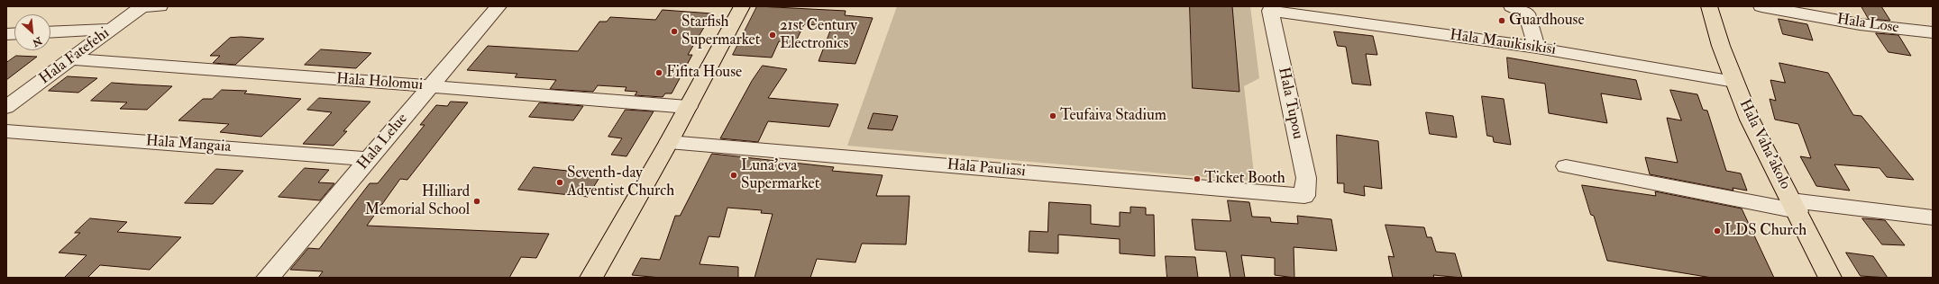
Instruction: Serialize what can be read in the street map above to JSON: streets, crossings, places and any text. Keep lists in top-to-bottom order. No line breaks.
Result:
{"streets":{"main road":["Hala Vaha'akolo"],"street":["Hala Lose","Hala Mauikisikisi","Hala Fatefehi","Hala Holomui","Hala Tupou","Hala Lelue","Hala Mangaia","Hala Pauliasi"]},"crossings":[["Hala Mauikisikisi","Hala Tupou"],["Hala Mauikisikisi","Hala Vaha'akolo"],["Hala Fatefehi","Hala Holomui"],["Hala Holomui","Hala Lelue"],["Hala Tupou","Hala Pauliasi"],["Hala Lelue","Hala Mangaia"]],"places":["Guardhouse","Starfish Supermarket","21st Century Electronics","Fifita House","Teufaiva Stadium","Luna'eva Supermarket","Ticket Booth","Seventh-day Adventist Church","Hilliard Memorial School","LDS Church"],"north":"bottom right"}
